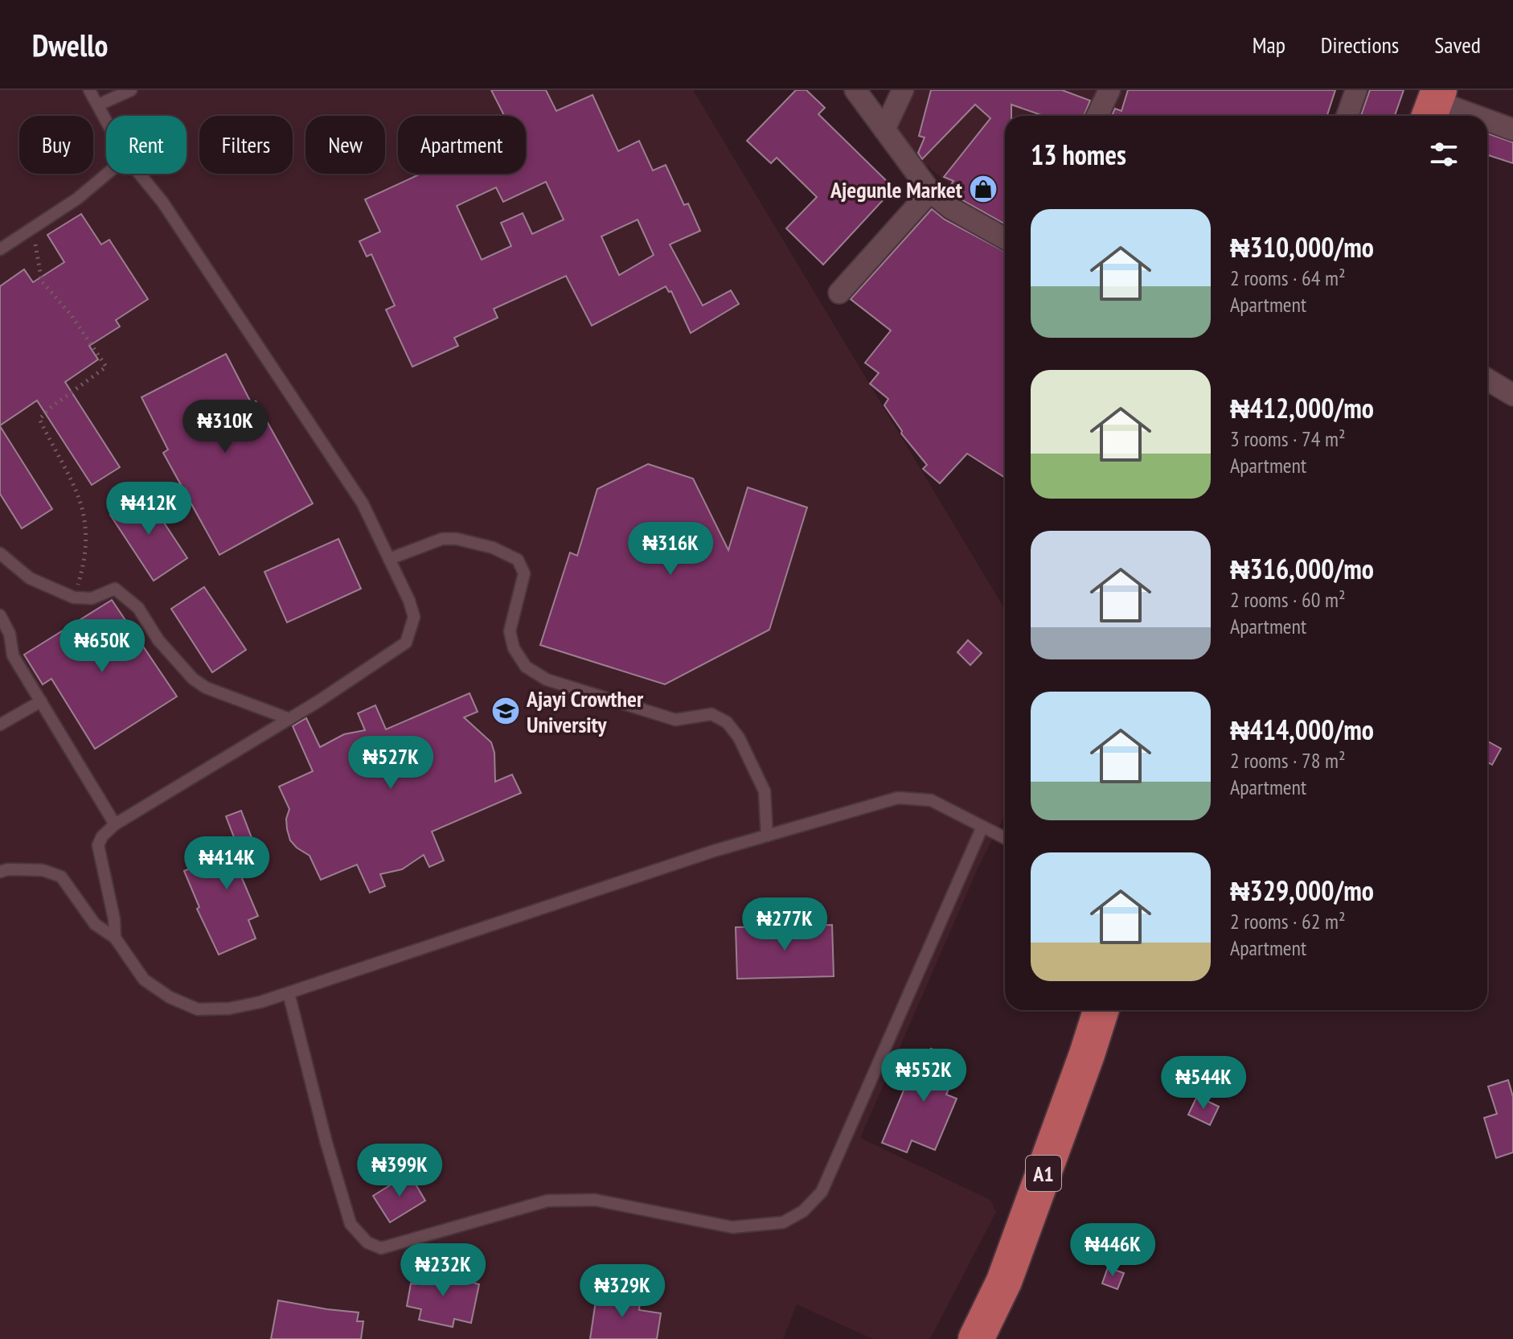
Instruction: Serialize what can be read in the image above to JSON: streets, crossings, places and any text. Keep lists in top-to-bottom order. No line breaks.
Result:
{"streets":{"highway":["A1"]},"places":{"shop":["Ajegunle Market"],"school or university":["Ajayi Crowther University"]},"page":{"header":"Dwello","nav":["Map","Directions","Saved"],"chip":["Buy","Rent","Filters","New","Apartment"],"heading":"13 homes","list":[{"name":"₦310,000/mo","note":"2 rooms · 64 m² · Apartment"},{"name":"₦412,000/mo","note":"3 rooms · 74 m² · Apartment"},{"name":"₦316,000/mo","note":"2 rooms · 60 m² · Apartment"},{"name":"₦414,000/mo","note":"2 rooms · 78 m² · Apartment"},{"name":"₦329,000/mo","note":"2 rooms · 62 m² · Apartment"}],"price":["₦310K","₦412K","₦316K","₦650K","₦527K","₦414K","₦277K","₦552K","₦544K","₦399K","₦446K","₦232K","₦329K"]}}
